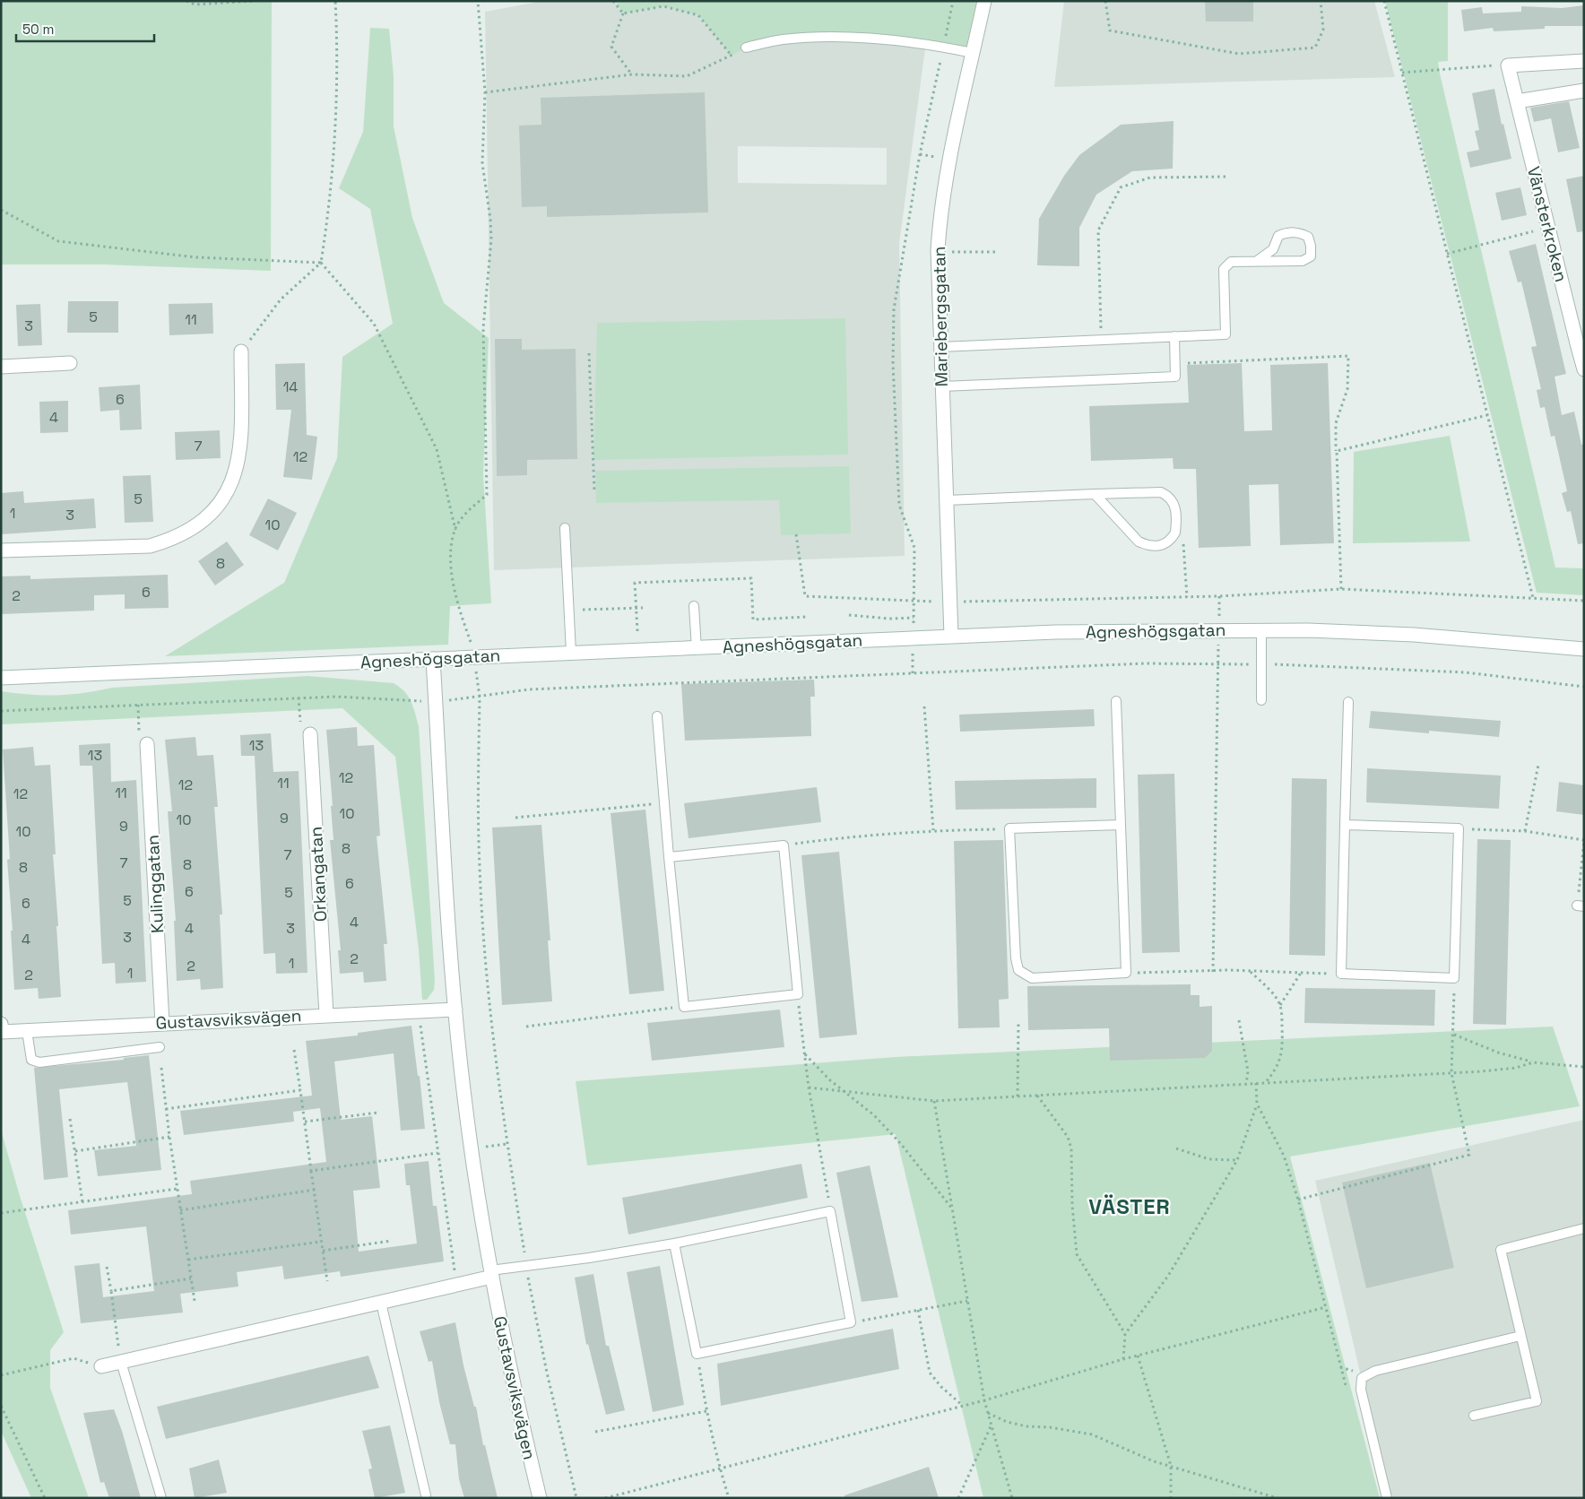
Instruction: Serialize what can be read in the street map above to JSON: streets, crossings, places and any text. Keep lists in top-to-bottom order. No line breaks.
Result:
{"streets":{"street":["Vänsterkroken","Mariebergsgatan","Agneshögsgatan","Orkangatan","Kulinggatan","Gustavsviksvägen"]},"crossings":[["Mariebergsgatan","Agneshögsgatan"],["Agneshögsgatan","Gustavsviksvägen"],["Orkangatan","Gustavsviksvägen"],["Kulinggatan","Gustavsviksvägen"]],"districts":["VÄSTER"],"house_numbers":["5","11","3","14","6","4","7","12","5","1","3","10","8","6","2","13","13","12","11","12","11","12","10","9","10","9","10","8","7","7","8","8","6","6","5","5","6","4","4","3","3","4","2","1","2","1","2"],"scale_bar":"50 m"}
